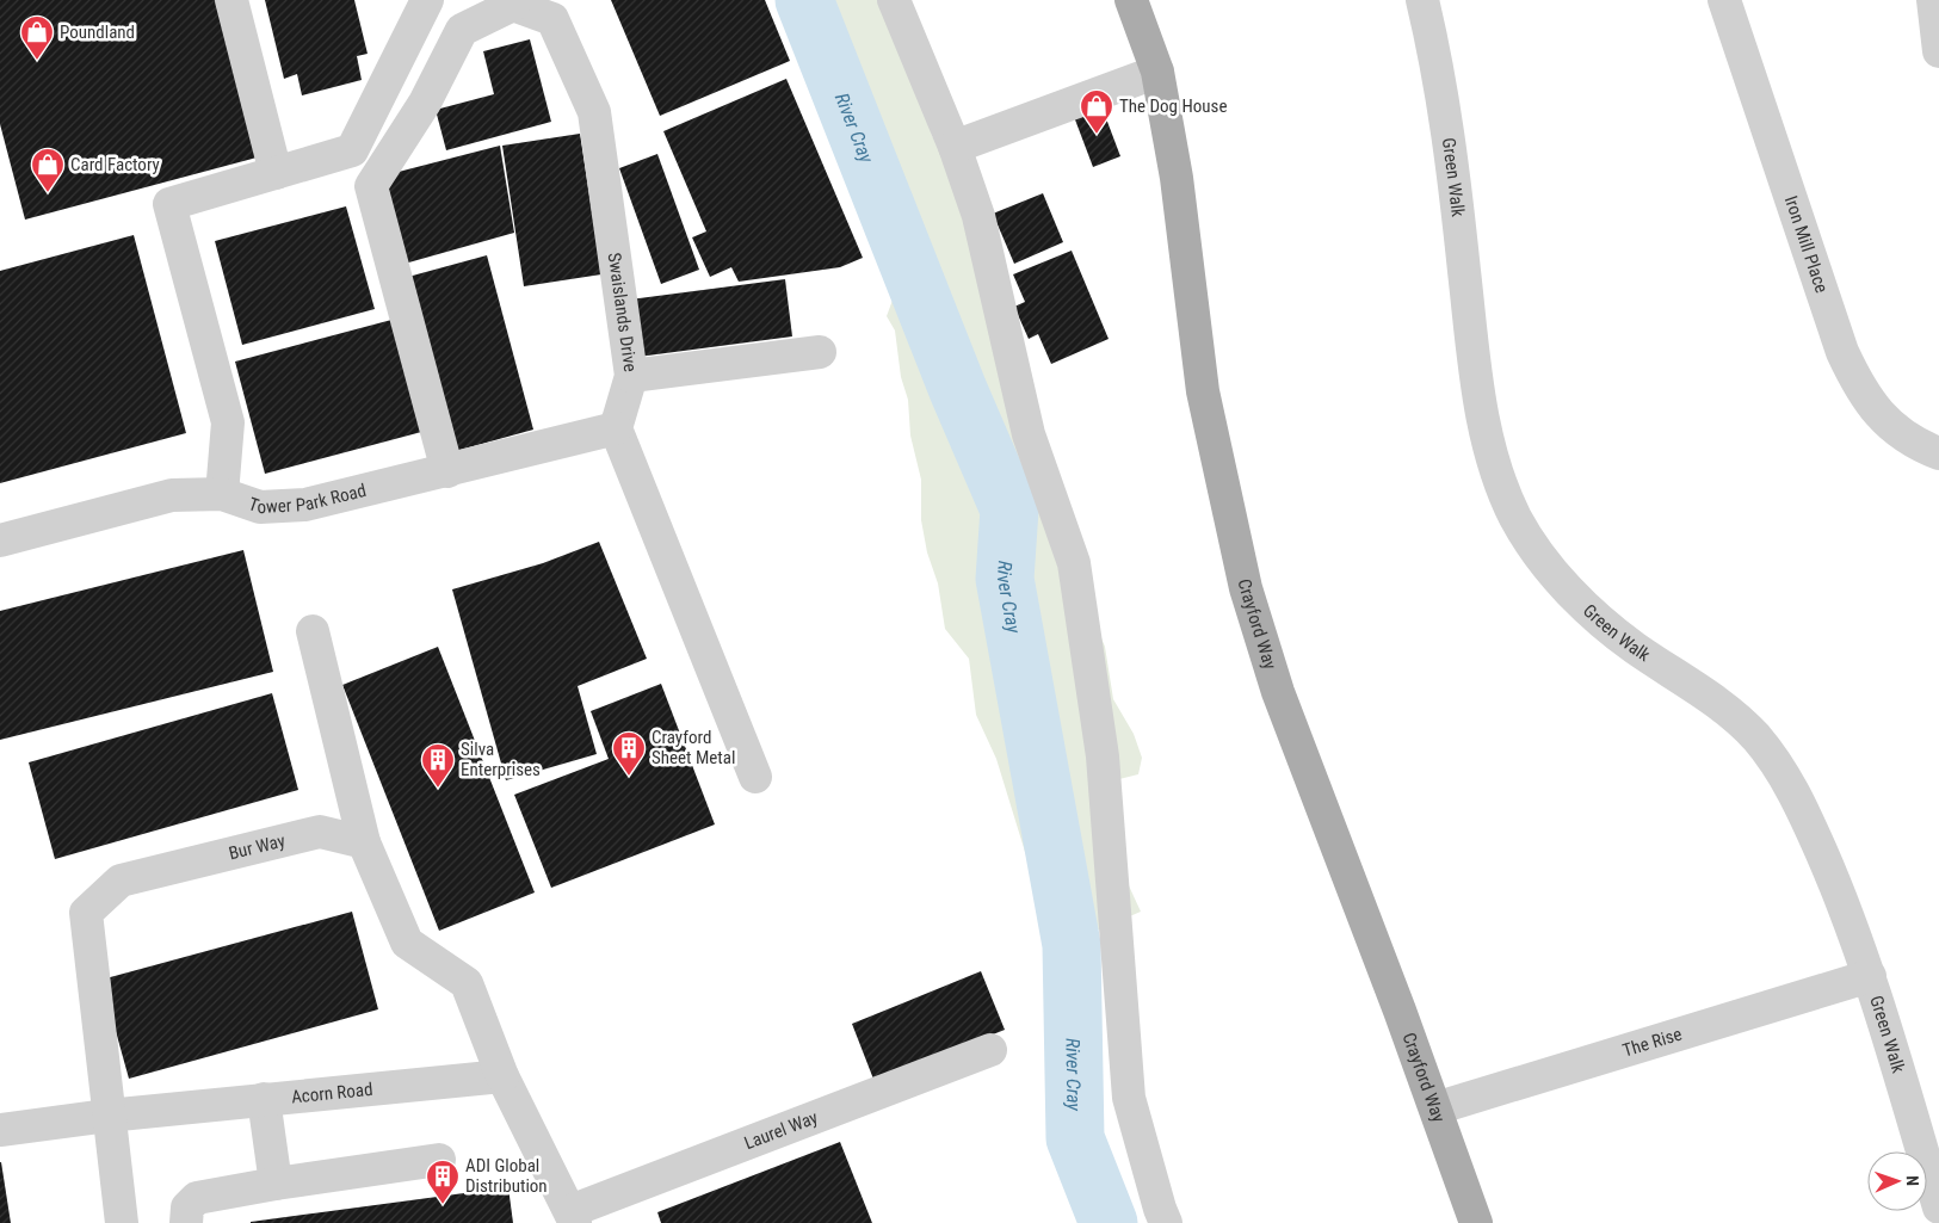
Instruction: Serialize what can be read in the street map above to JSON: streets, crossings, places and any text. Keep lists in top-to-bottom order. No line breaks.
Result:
{"streets":{"main road":["Crayford Way"],"street":["Green Walk","Iron Mill Place","Swaislands Drive","Tower Park Road","Bur Way","The Rise","Acorn Road","Laurel Way"]},"crossings":[["Green Walk","The Rise"],["Swaislands Drive","Tower Park Road"],["Crayford Way","The Rise"],["Bur Way","Acorn Road"]],"water":["River Cray"],"places":{"shop":["Poundland","The Dog House","Card Factory"],"building":["Crayford Sheet Metal","Silva Enterprises","ADI Global Distribution"]},"north":"right"}
